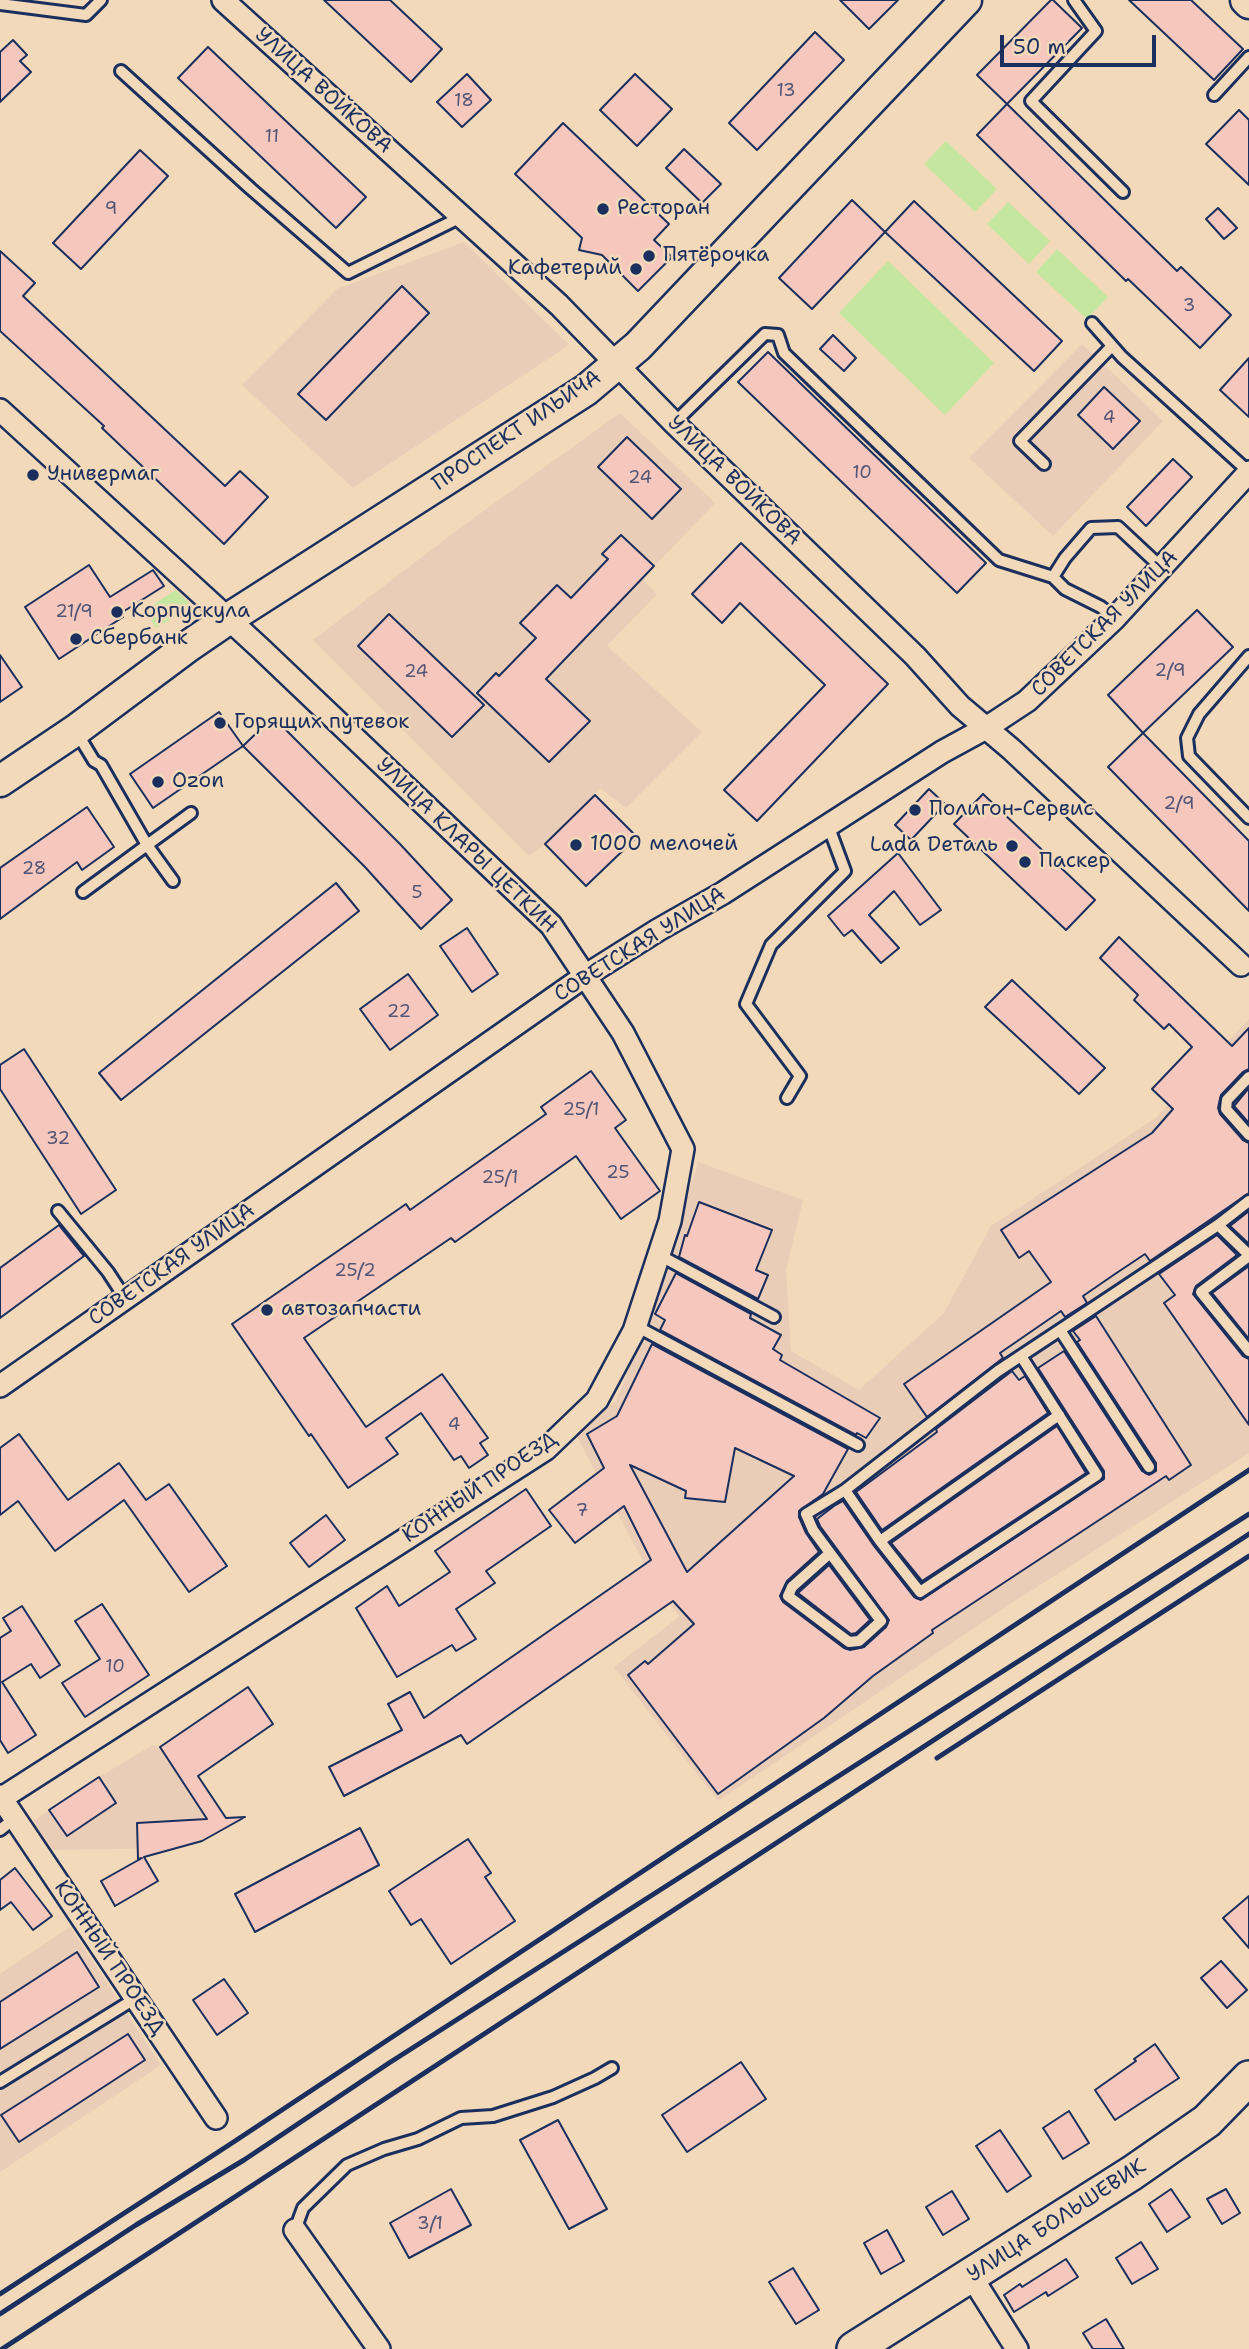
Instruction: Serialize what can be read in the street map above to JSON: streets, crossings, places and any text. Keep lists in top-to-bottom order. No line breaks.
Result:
{"streets":{"main road":["УЛИЦА БОЛЬШЕВИК"],"street":["УЛИЦА ВОЙКОВА","ПРОСПЕКТ ИЛЬИЧА","СОВЕТСКАЯ УЛИЦА","УЛИЦА КЛАРЫ ЦЕТКИН","КОННЫЙ ПРОЕЗД"]},"crossings":[["УЛИЦА ВОЙКОВА","ПРОСПЕКТ ИЛЬИЧА"],["УЛИЦА ВОЙКОВА","СОВЕТСКАЯ УЛИЦА"],["ПРОСПЕКТ ИЛЬИЧА","УЛИЦА КЛАРЫ ЦЕТКИН"],["СОВЕТСКАЯ УЛИЦА","УЛИЦА КЛАРЫ ЦЕТКИН"],["СОВЕТСКАЯ УЛИЦА","КОННЫЙ ПРОЕЗД"],["УЛИЦА КЛАРЫ ЦЕТКИН","КОННЫЙ ПРОЕЗД"]],"places":["Ресторан","Пятёрочка","Кафетерий","Универмаг","Корпускула","Сбербанк","Горящих путевок","Ozon","Полигон-Сервис","1000 мелочей","Lada Dеталь","Паскер","автозапчасти"],"house_numbers":["13","18","11","9","3","4","10","24","21/9","2/9","24","2/9","28","5","22","25/1","32","25","25/1","25/2","4","7","10","3/1"],"scale_bar":"50 m"}
